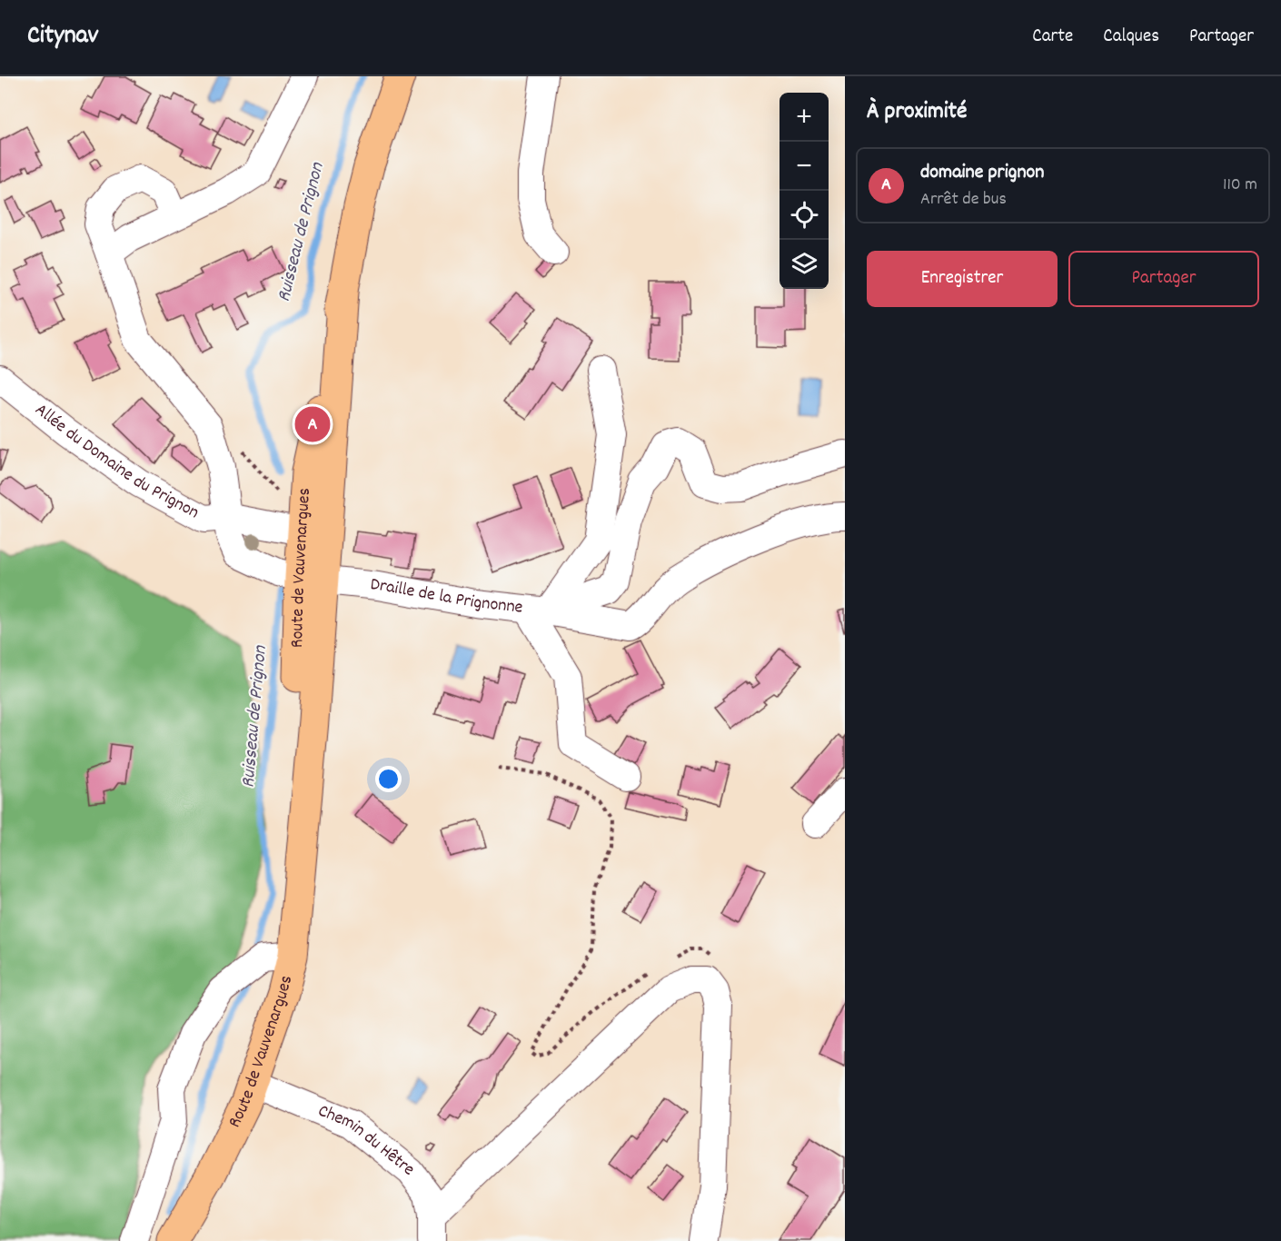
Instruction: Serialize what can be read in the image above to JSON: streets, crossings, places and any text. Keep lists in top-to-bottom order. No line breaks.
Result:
{"streets":{"main road":["Route de Vauvenargues"],"street":["Allée du Domaine du Prignon","Draille de la Prignonne","Chemin du Hêtre"]},"crossings":[["Allée du Domaine du Prignon","Draille de la Prignonne"],["Route de Vauvenargues","Draille de la Prignonne"],["Route de Vauvenargues","Chemin du Hêtre"]],"water":["Ruisseau de Prignon"],"page":{"header":"Citynav","nav":["Carte","Calques","Partager"],"heading":"À proximité","map_buttons":["+","−"],"list":[{"mark":"A","name":"domaine prignon","note":"Arrêt de bus","value":"110 m"}],"buttons":["Enregistrer","Partager"],"pins":"A"}}
